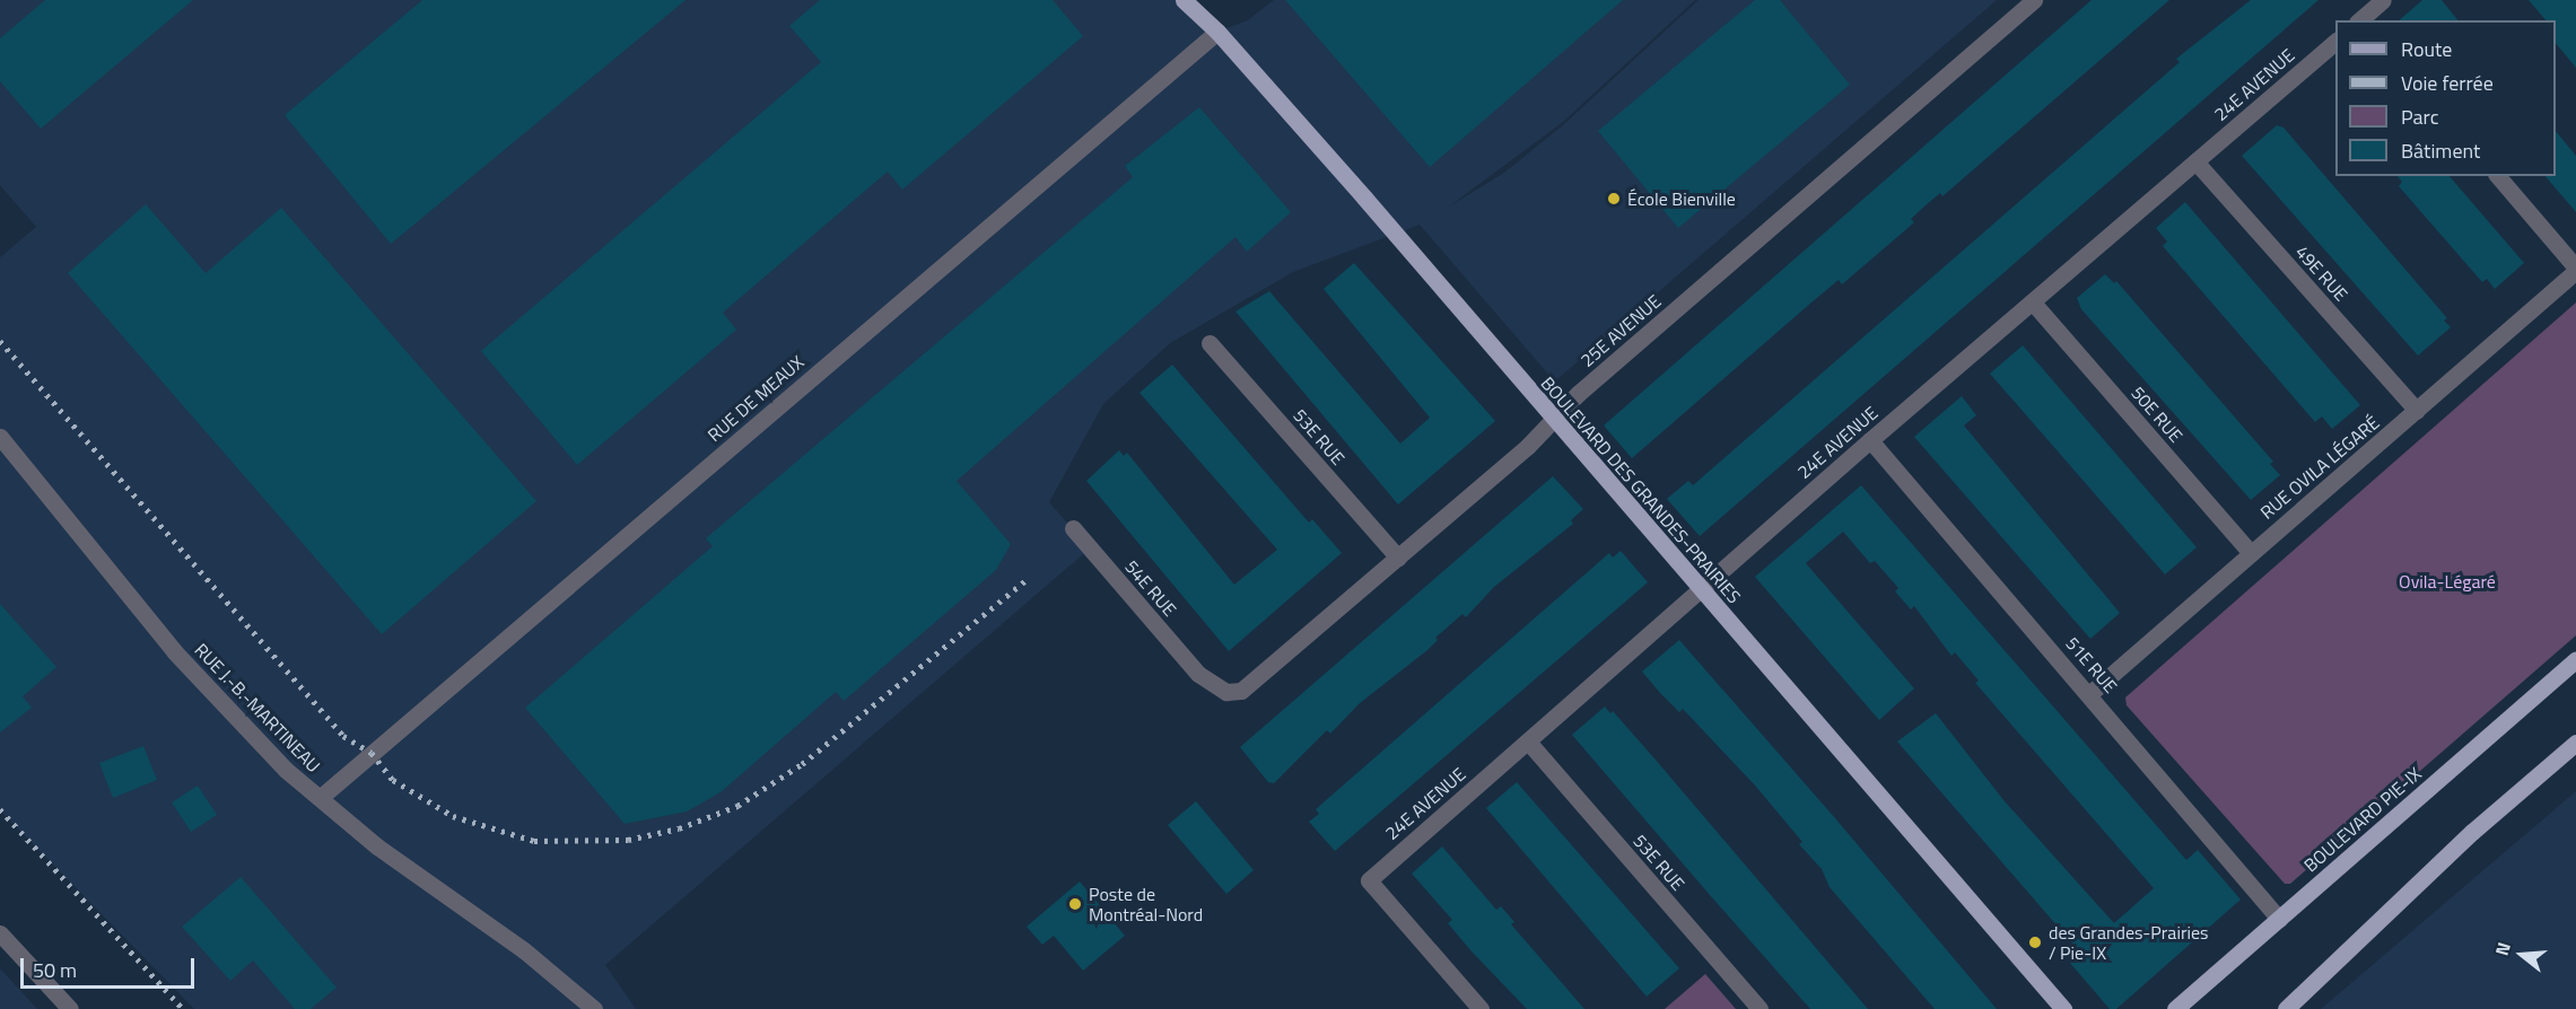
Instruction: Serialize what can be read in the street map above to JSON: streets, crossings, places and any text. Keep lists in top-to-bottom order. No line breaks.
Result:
{"streets":{"main road":["BOULEVARD DES GRANDES-PRAIRIES","BOULEVARD PIE-IX"],"street":["24E AVENUE","49E RUE","25E AVENUE","RUE DE MEAUX","50E RUE","53E RUE","RUE OVILA LÉGARÉ","54E RUE","51E RUE","RUE J.-B.-MARTINEAU"]},"crossings":[["24E AVENUE","49E RUE"],["24E AVENUE","50E RUE"],["24E AVENUE","53E RUE"],["24E AVENUE","BOULEVARD DES GRANDES-PRAIRIES"],["24E AVENUE","51E RUE"],["49E RUE","RUE OVILA LÉGARÉ"],["25E AVENUE","53E RUE"],["25E AVENUE","BOULEVARD DES GRANDES-PRAIRIES"],["25E AVENUE","54E RUE"],["RUE DE MEAUX","BOULEVARD DES GRANDES-PRAIRIES"],["RUE DE MEAUX","RUE J.-B.-MARTINEAU"],["50E RUE","RUE OVILA LÉGARÉ"],["RUE OVILA LÉGARÉ","51E RUE"],["51E RUE","BOULEVARD PIE-IX"]],"parks":["Ovila-Légaré"],"places":["École Bienville","Poste de Montréal-Nord","des Grandes-Prairies / Pie-IX"],"legend":["Route","Voie ferrée","Parc","Bâtiment"],"scale_bar":"50 m","north":"left"}
